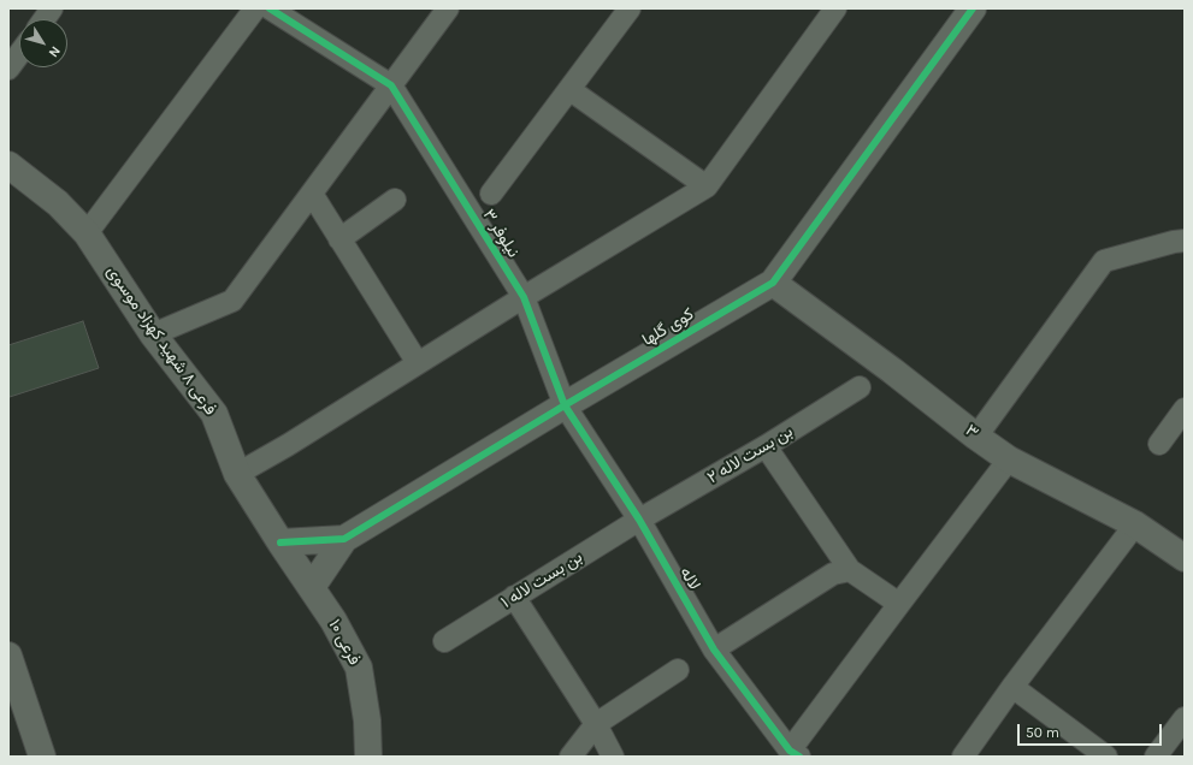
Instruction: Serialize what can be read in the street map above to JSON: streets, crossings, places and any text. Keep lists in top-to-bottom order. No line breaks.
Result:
{"streets":{"street":["نیلوفر ۳","کوی گلها","فرعی ۸ شهید کهزاد موسوی","۳","بن بست لاله ۲","لاله","بن بست لاله ۱","فرعی ۱۰"]},"crossings":[["نیلوفر ۳","کوی گلها"],["نیلوفر ۳","لاله"],["کوی گلها","فرعی ۸ شهید کهزاد موسوی"],["کوی گلها","۳"],["کوی گلها","لاله"],["کوی گلها","فرعی ۱۰"],["فرعی ۸ شهید کهزاد موسوی","فرعی ۱۰"],["بن بست لاله ۲","لاله"],["بن بست لاله ۲","بن بست لاله ۱"],["لاله","بن بست لاله ۱"]],"scale_bar":"50 m","north":"bottom right"}
